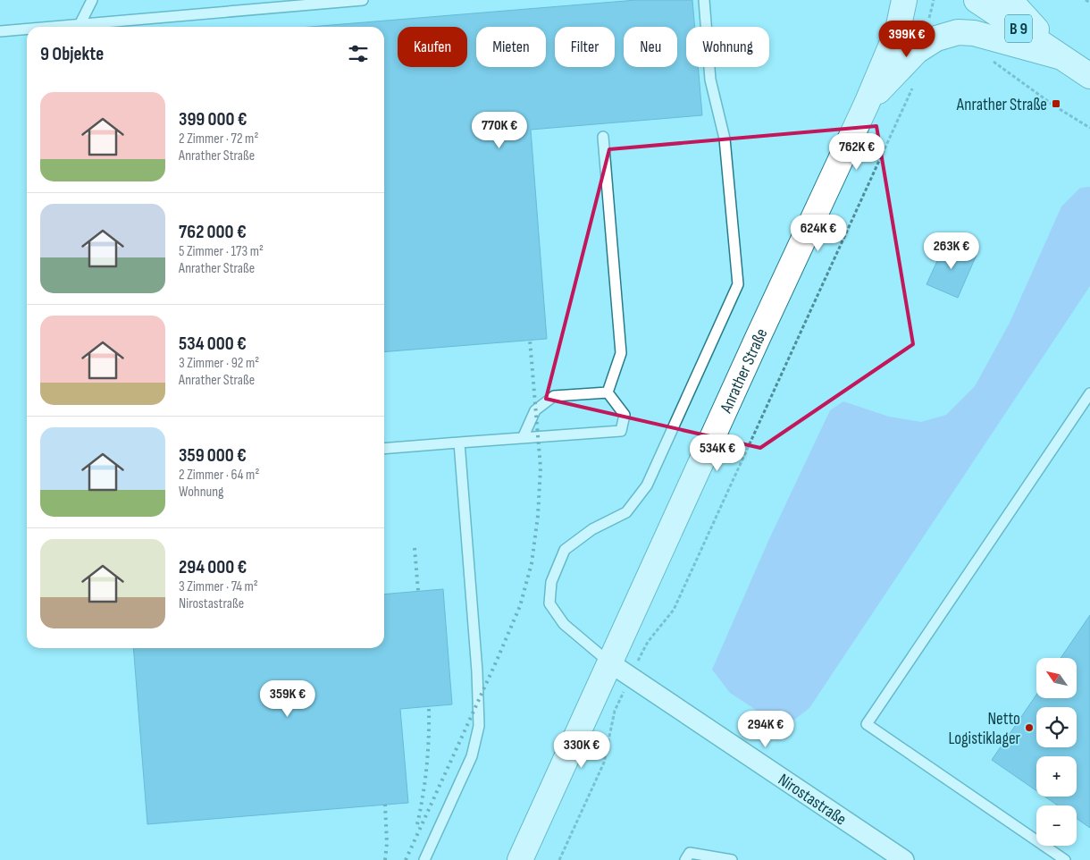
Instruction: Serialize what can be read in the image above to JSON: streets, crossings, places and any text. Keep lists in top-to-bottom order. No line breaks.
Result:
{"streets":{"main road":["B 9","Anrather Straße"],"street":["Nirostastraße"]},"crossings":[["Anrather Straße","Nirostastraße"]],"places":{"transit":["Anrather Straße"],"other":["Netto Logistiklager"]},"north":"top left","page":{"price":["399K €","770K €","762K €","624K €","263K €","534K €","359K €","294K €","330K €"],"chip":["Kaufen","Mieten","Filter","Neu","Wohnung"],"heading":"9 Objekte","list":[{"name":"399 000 €","note":"2 Zimmer · 72 m² · Anrather Straße"},{"name":"762 000 €","note":"5 Zimmer · 173 m² · Anrather Straße"},{"name":"534 000 €","note":"3 Zimmer · 92 m² · Anrather Straße"},{"name":"359 000 €","note":"2 Zimmer · 64 m² · Wohnung"},{"name":"294 000 €","note":"3 Zimmer · 74 m² · Nirostastraße"}],"map_buttons":["+","−"]}}
